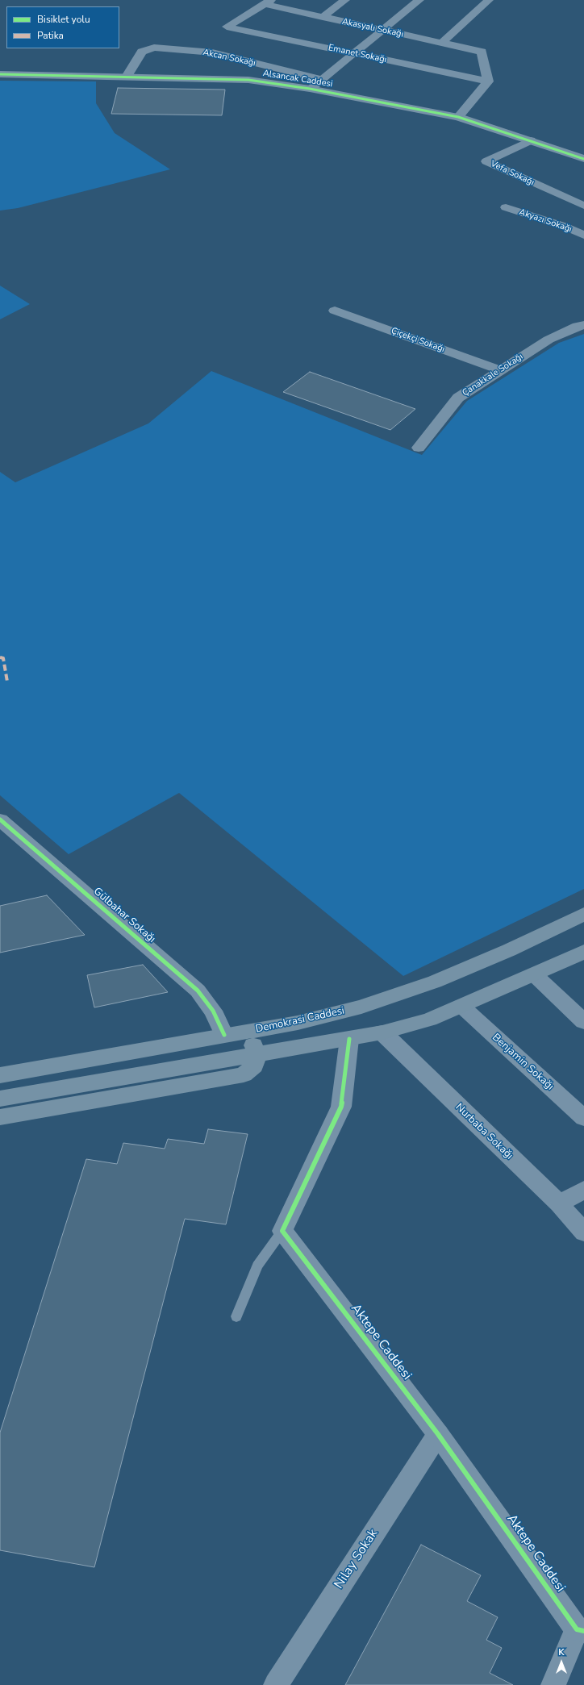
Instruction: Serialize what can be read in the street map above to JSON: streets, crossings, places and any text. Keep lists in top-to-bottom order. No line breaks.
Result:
{"streets":{"main road":["Demokrasi Caddesi"],"street":["Akasyalı Sokağı","Emanet Sokağı","Akcan Sokağı","Alsancak Caddesi","Vefa Sokağı","Akyazı Sokağı","Çiçekçi Sokağı","Çanakkale Sokağı","Gülbahar Sokağı","Benjamin Sokağı","Nurbaba Sokağı","Aktepe Caddesi","Nilay Sokak"]},"crossings":[["Akasyalı Sokağı","Emanet Sokağı"],["Akcan Sokağı","Alsancak Caddesi"],["Alsancak Caddesi","Vefa Sokağı"],["Çiçekçi Sokağı","Çanakkale Sokağı"],["Gülbahar Sokağı","Demokrasi Caddesi"],["Aktepe Caddesi","Nilay Sokak"]],"legend":["Bisiklet yolu","Patika"],"north":"top"}
